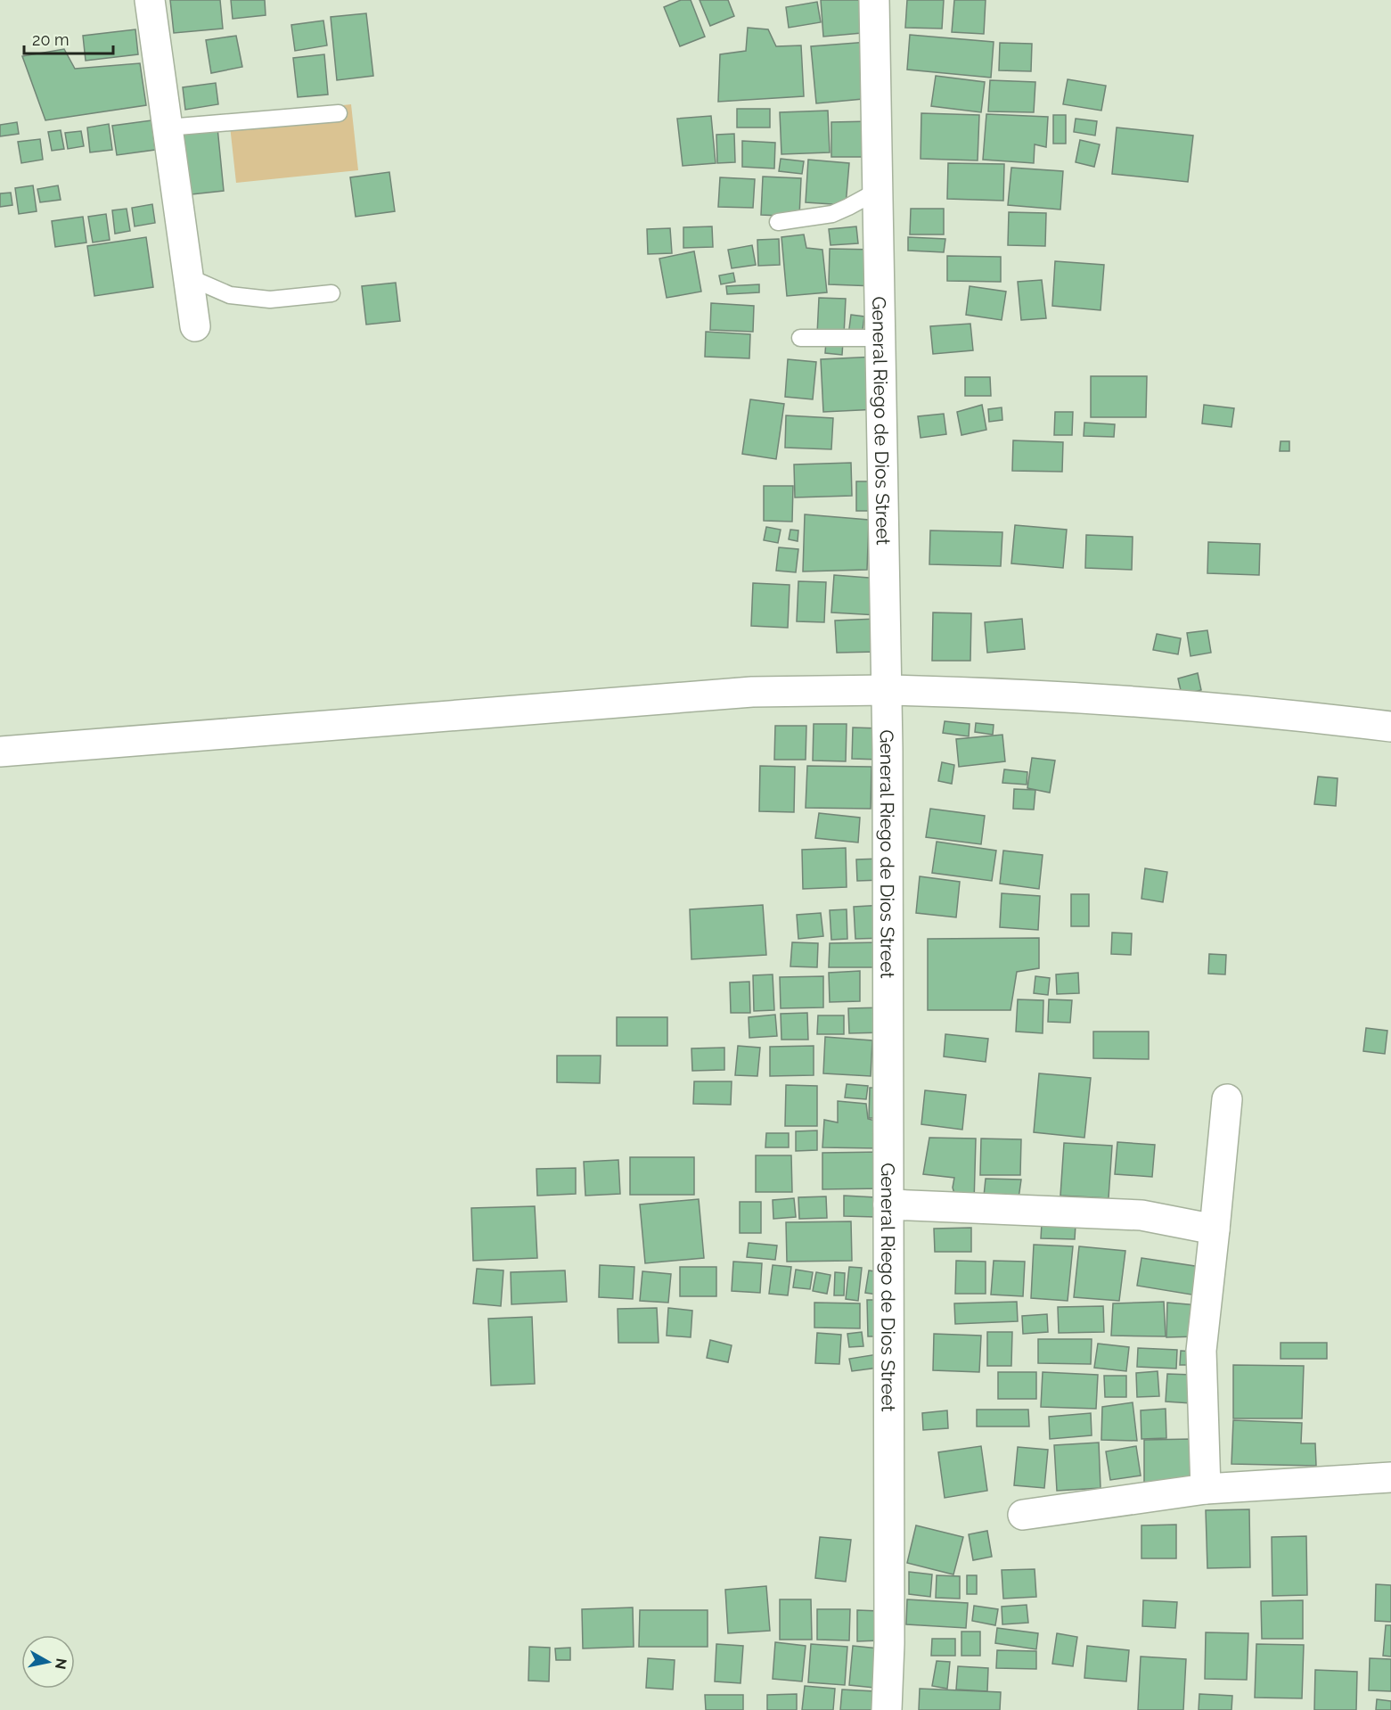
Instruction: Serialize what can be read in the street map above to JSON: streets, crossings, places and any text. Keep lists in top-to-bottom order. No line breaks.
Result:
{"streets":{"street":["General Riego de Dios Street"]},"scale_bar":"20 m","north":"right"}
